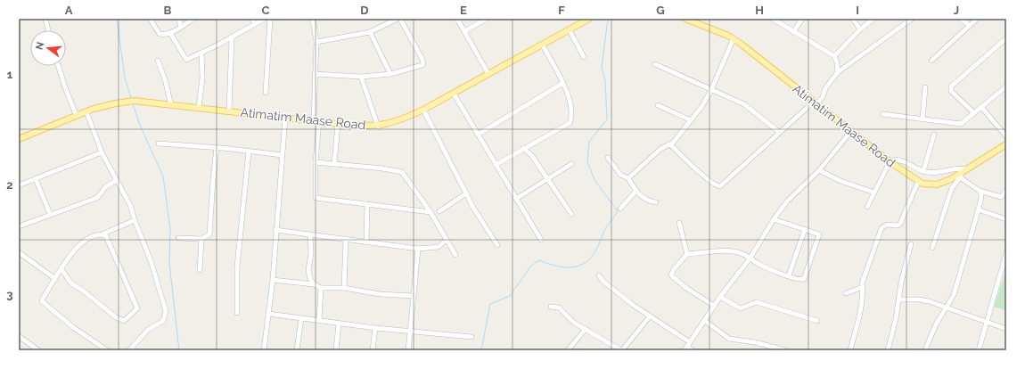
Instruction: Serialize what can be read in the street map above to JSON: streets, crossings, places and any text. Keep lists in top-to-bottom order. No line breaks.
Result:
{"streets":{"main road":["Atimatim Maase Road"]},"north":"left","grid":{"columns":["A","B","C","D","E","F","G","H","I","J"],"rows":["1","2","3"]}}
